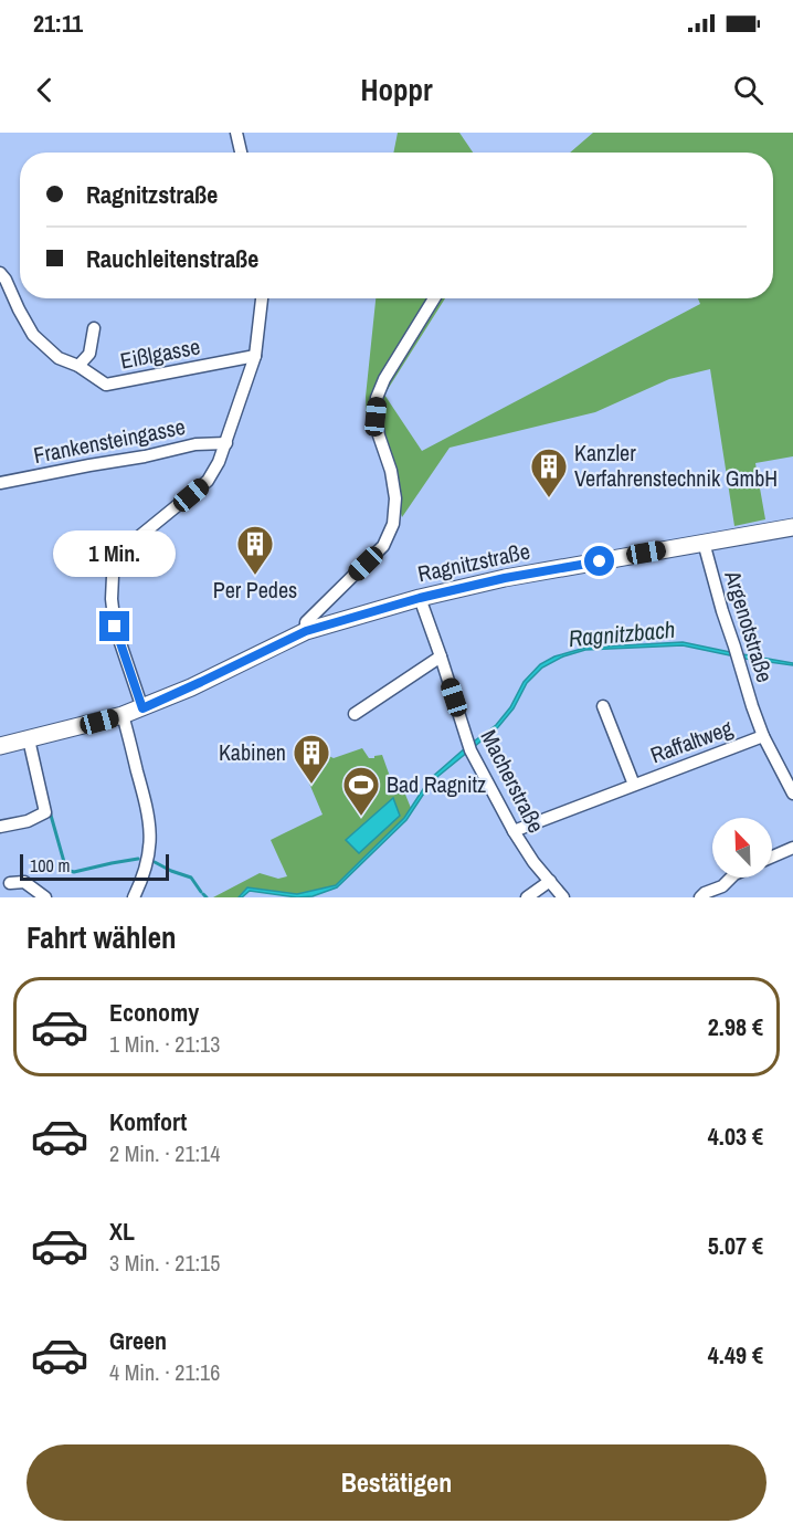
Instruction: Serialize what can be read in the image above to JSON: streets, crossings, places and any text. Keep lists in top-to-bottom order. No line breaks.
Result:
{"streets":{"main road":["Ragnitzstraße"],"street":["Eißlgasse","Frankensteingasse","Argenotstraße","Raffaltweg","Macherstraße"]},"crossings":[["Ragnitzstraße","Argenotstraße"],["Ragnitzstraße","Macherstraße"],["Argenotstraße","Raffaltweg"],["Raffaltweg","Macherstraße"]],"water":["Ragnitzbach"],"places":{"building":["Kanzler Verfahrenstechnik GmbH","Per Pedes","Kabinen"],"sports":["Bad Ragnitz"]},"scale_bar":"100 m","north":"top left","page":{"status":"21:11","header":"Hoppr","banner":["Ragnitzstraße","Rauchleitenstraße"],"bubble":"1 Min.","scale":"100 m","heading":"Fahrt wählen","list":[{"name":"Economy","note":"1 Min. · 21:13","value":"2.98 €"},{"name":"Komfort","note":"2 Min. · 21:14","value":"4.03 €"},{"name":"XL","note":"3 Min. · 21:15","value":"5.07 €"},{"name":"Green","note":"4 Min. · 21:16","value":"4.49 €"}],"buttons":"Bestätigen"}}
